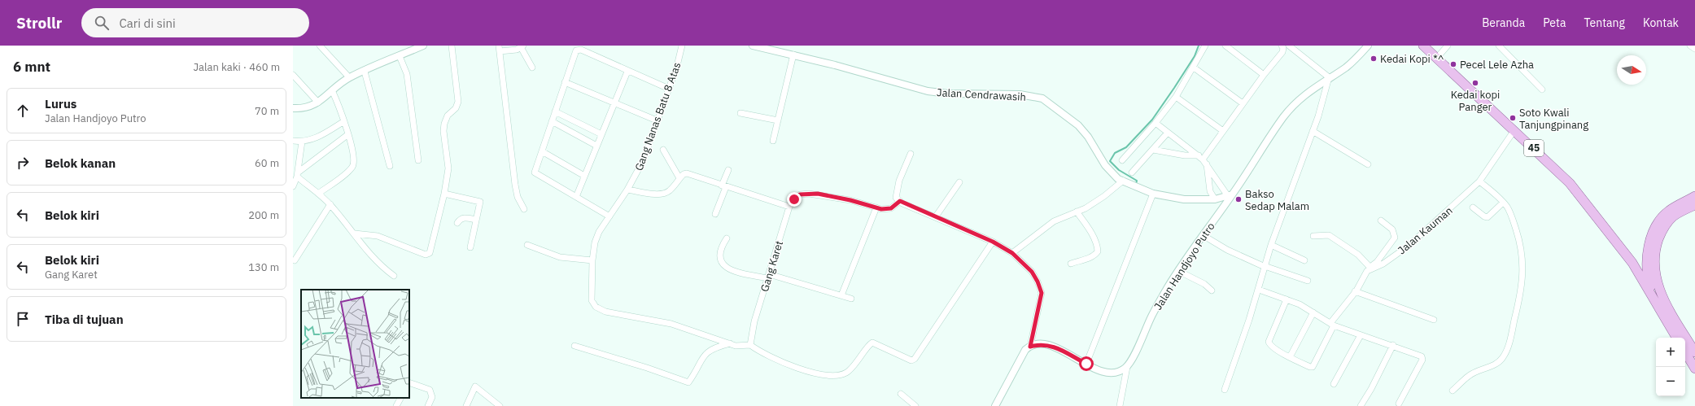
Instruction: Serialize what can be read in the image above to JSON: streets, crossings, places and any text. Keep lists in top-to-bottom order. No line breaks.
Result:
{"streets":{"main road":["45"],"street":["Jalan Cendrawasih","Gang Nanas Batu 8 Atas","Jalan Kauman","Gang Karet","Jalan Handjoyo Putro"]},"crossings":[["Jalan Cendrawasih","Jalan Handjoyo Putro"],["Gang Nanas Batu 8 Atas","Gang Karet"],["45","Jalan Kauman"]],"places":["Kedai Kopi *^","Pecel Lele Azha","Kedai kopi Panger","Soto Kwali Tanjungpinang","Bakso Sedap Malam"],"north":"right","page":{"header":"Strollr","search":"Cari di sini","nav":["Beranda","Peta","Tentang","Kontak"],"heading":["6 mnt","Jalan kaki · 460 m"],"list":[["Lurus","Jalan Handjoyo Putro","70 m"],["Belok kanan","60 m"],["Belok kiri","200 m"],["Belok kiri","Gang Karet","130 m"],"Tiba di tujuan"],"map_buttons":["+","−"]}}
